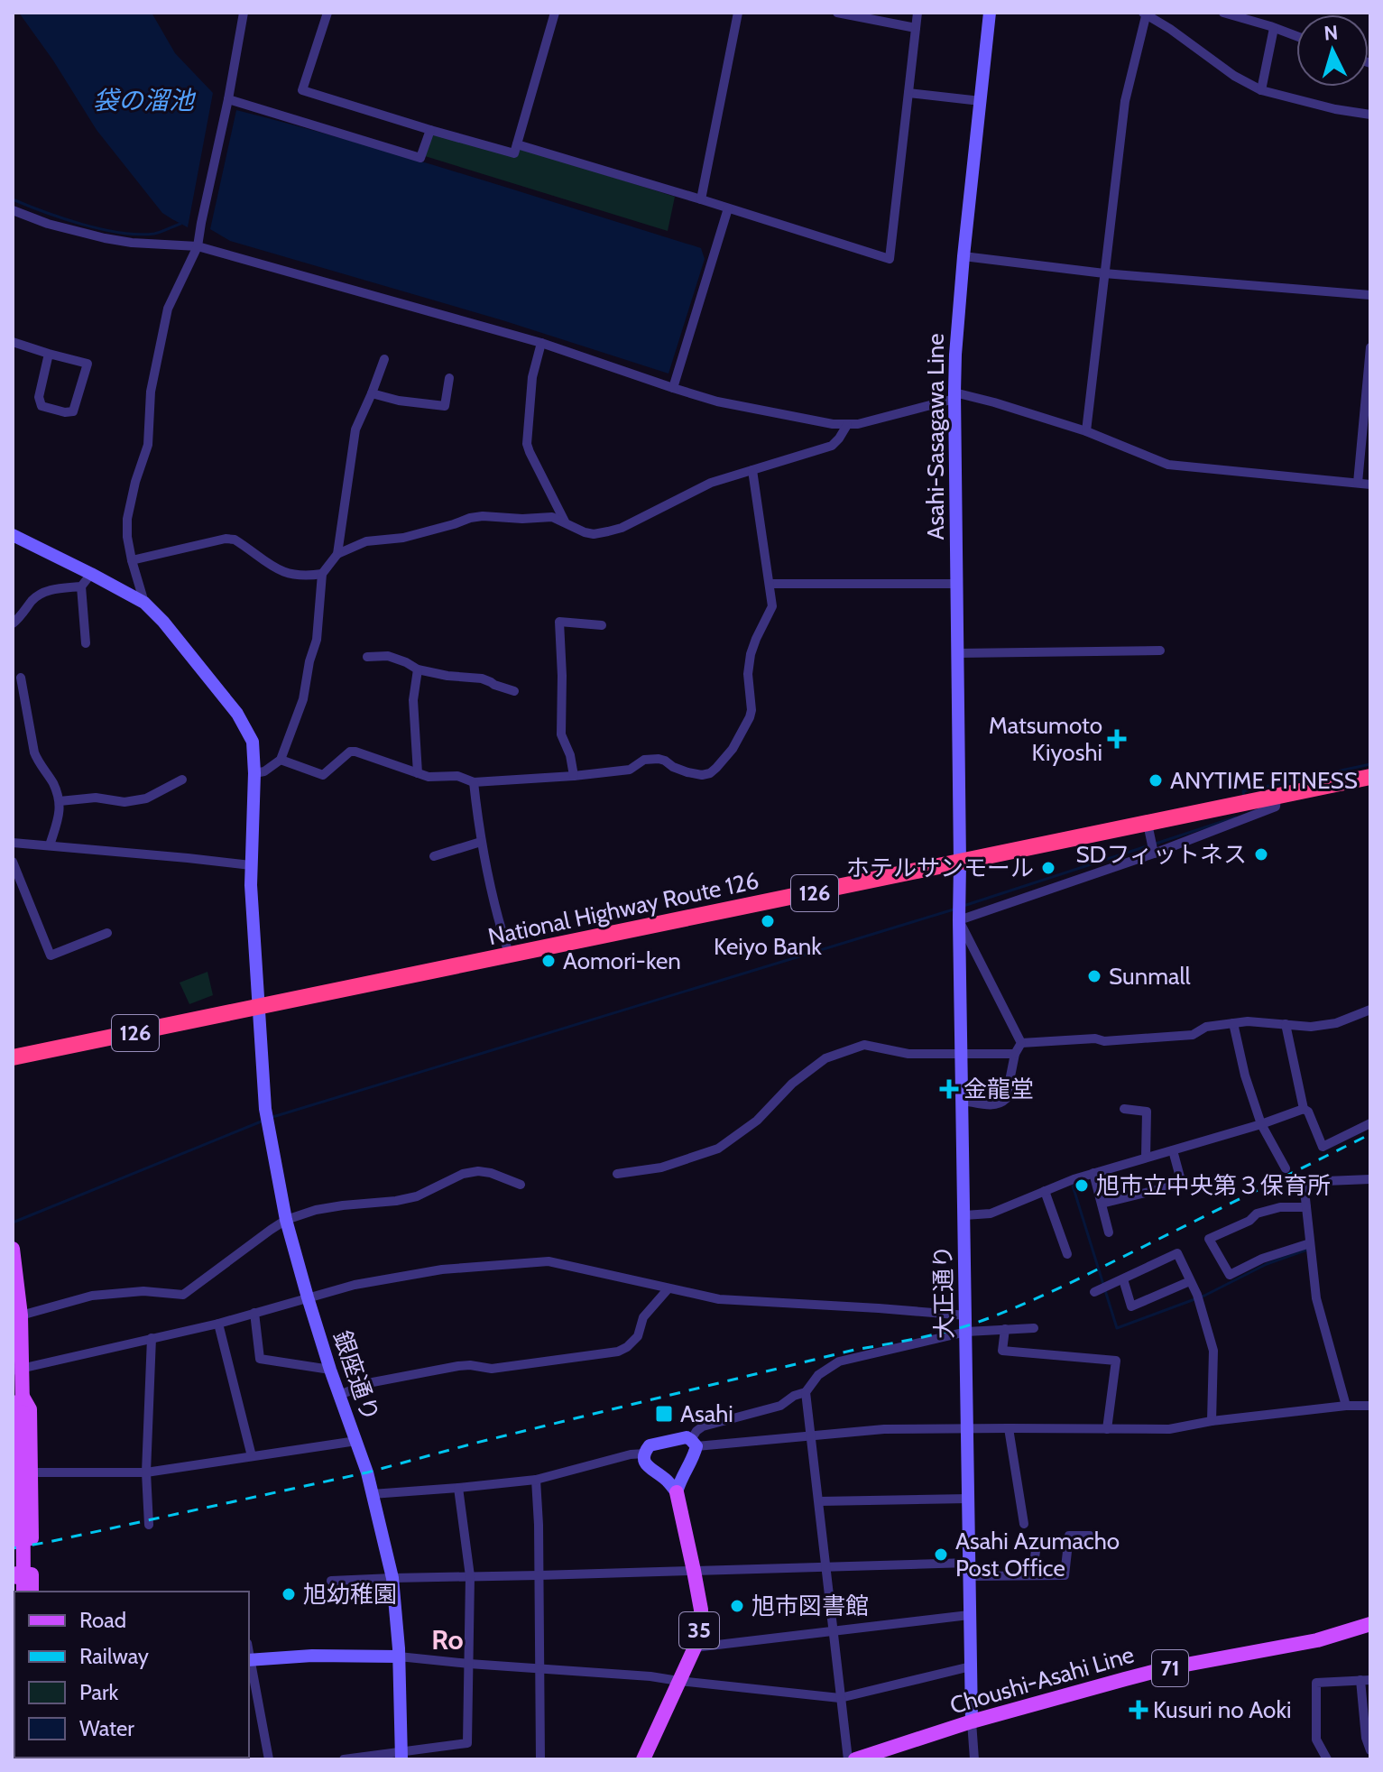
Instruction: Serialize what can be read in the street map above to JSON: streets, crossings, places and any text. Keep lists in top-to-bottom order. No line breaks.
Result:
{"streets":{"highway":["126","National Highway Route 126"],"main road":["35","71","Choushi-Asahi Line"],"street":["Asahi-Sasagawa Line","大正通り","銀座通り"]},"crossings":[["Asahi-Sasagawa Line","National Highway Route 126"],["Asahi-Sasagawa Line","大正通り"],["National Highway Route 126","大正通り"],["National Highway Route 126","銀座通り"],["大正通り","Choushi-Asahi Line"]],"districts":["Ro"],"water":["袋の溜池"],"places":{"health":["Matsumoto Kiyoshi","金龍堂","Kusuri no Aoki"],"other":["ANYTIME FITNESS","SDフィットネス","ホテルサンモール","Keiyo Bank","Aomori-ken","Sunmall","旭市立中央第３保育所","Asahi Azumacho Post Office","旭幼稚園","旭市図書館"],"transit":["Asahi"]},"legend":["Road","Railway","Park","Water"],"north":"top"}
